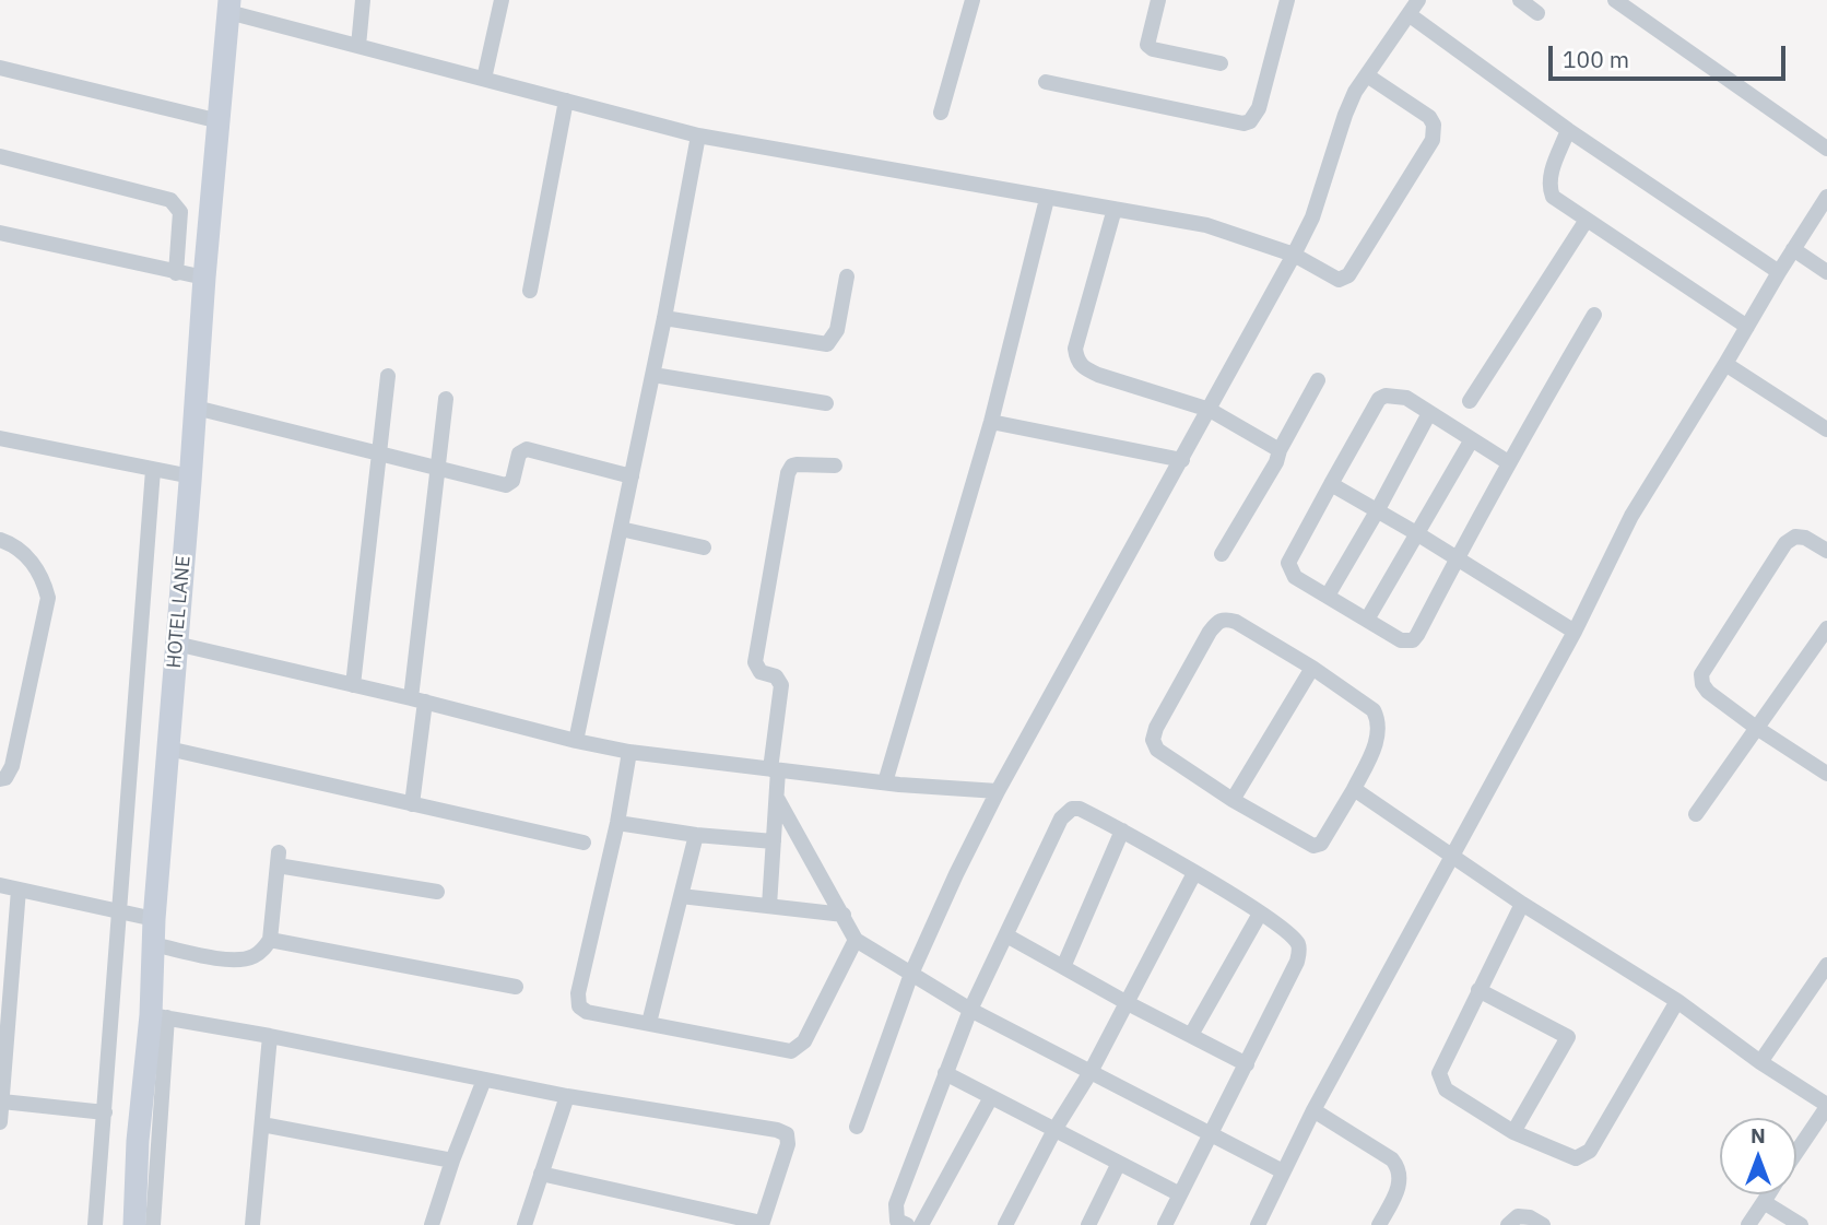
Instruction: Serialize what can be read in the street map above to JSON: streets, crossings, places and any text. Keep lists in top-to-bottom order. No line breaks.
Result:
{"streets":{"street":["HOTEL LANE"]},"scale_bar":"100 m","north":"top"}
